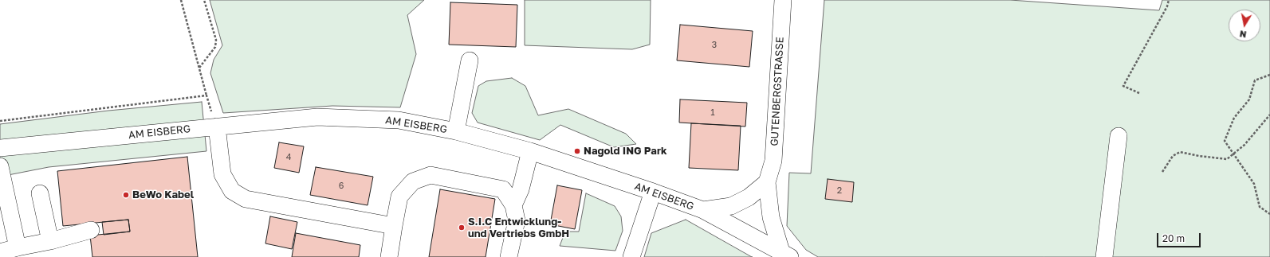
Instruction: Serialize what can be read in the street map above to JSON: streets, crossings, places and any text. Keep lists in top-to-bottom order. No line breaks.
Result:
{"streets":{"street":["GUTENBERGSTRASSE","AM EISBERG"]},"crossings":[["GUTENBERGSTRASSE","AM EISBERG"]],"places":["Nagold ING Park","BeWo Kabel","S.I.C Entwicklung- und Vertriebs GmbH"],"house_numbers":["3","1","4","6","2"],"scale_bar":"20 m","north":"bottom"}
